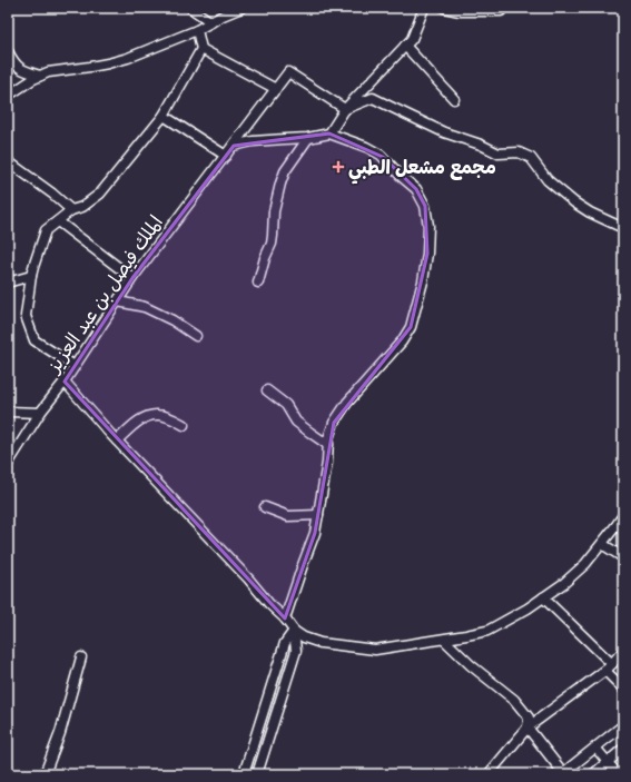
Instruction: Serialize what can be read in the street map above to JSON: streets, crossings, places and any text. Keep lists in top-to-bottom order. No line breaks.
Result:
{"streets":{"street":["الملك فيصل بن عبد العزيز"]},"places":{"health":["مجمع مشعل الطبي"]}}
